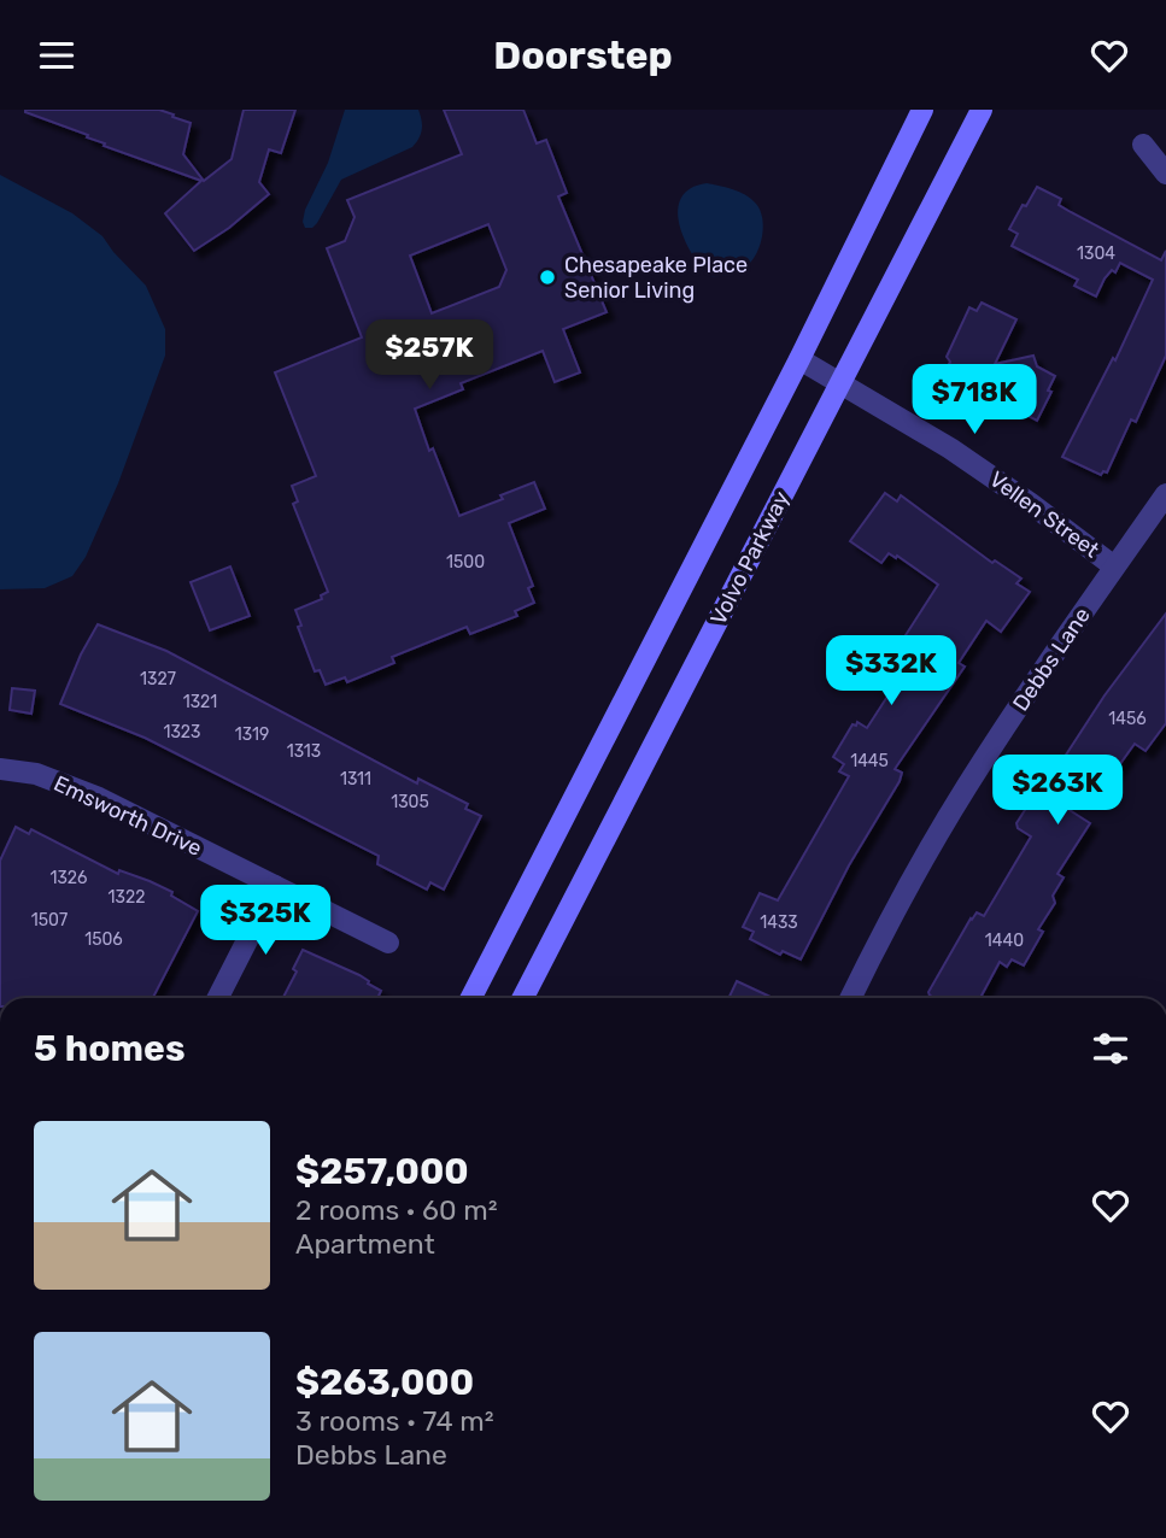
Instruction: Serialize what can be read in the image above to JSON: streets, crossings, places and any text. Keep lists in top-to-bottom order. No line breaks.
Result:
{"streets":{"main road":["Volvo Parkway"],"street":["Vellen Street","Debbs Lane","Emsworth Drive"]},"crossings":[["Vellen Street","Volvo Parkway"],["Vellen Street","Debbs Lane"]],"places":["Chesapeake Place Senior Living"],"house_numbers":["1304","1500","1327","1321","1456","1323","1319","1313","1445","1311","1305","1326","1322","1507","1433","1506","1440"],"page":{"header":"Doorstep","price":["$257K","$718K","$332K","$263K","$325K"],"heading":"5 homes","list":[{"name":"$257,000","note":"2 rooms · 60 m² · Apartment"},{"name":"$263,000","note":"3 rooms · 74 m² · Debbs Lane"}]}}
